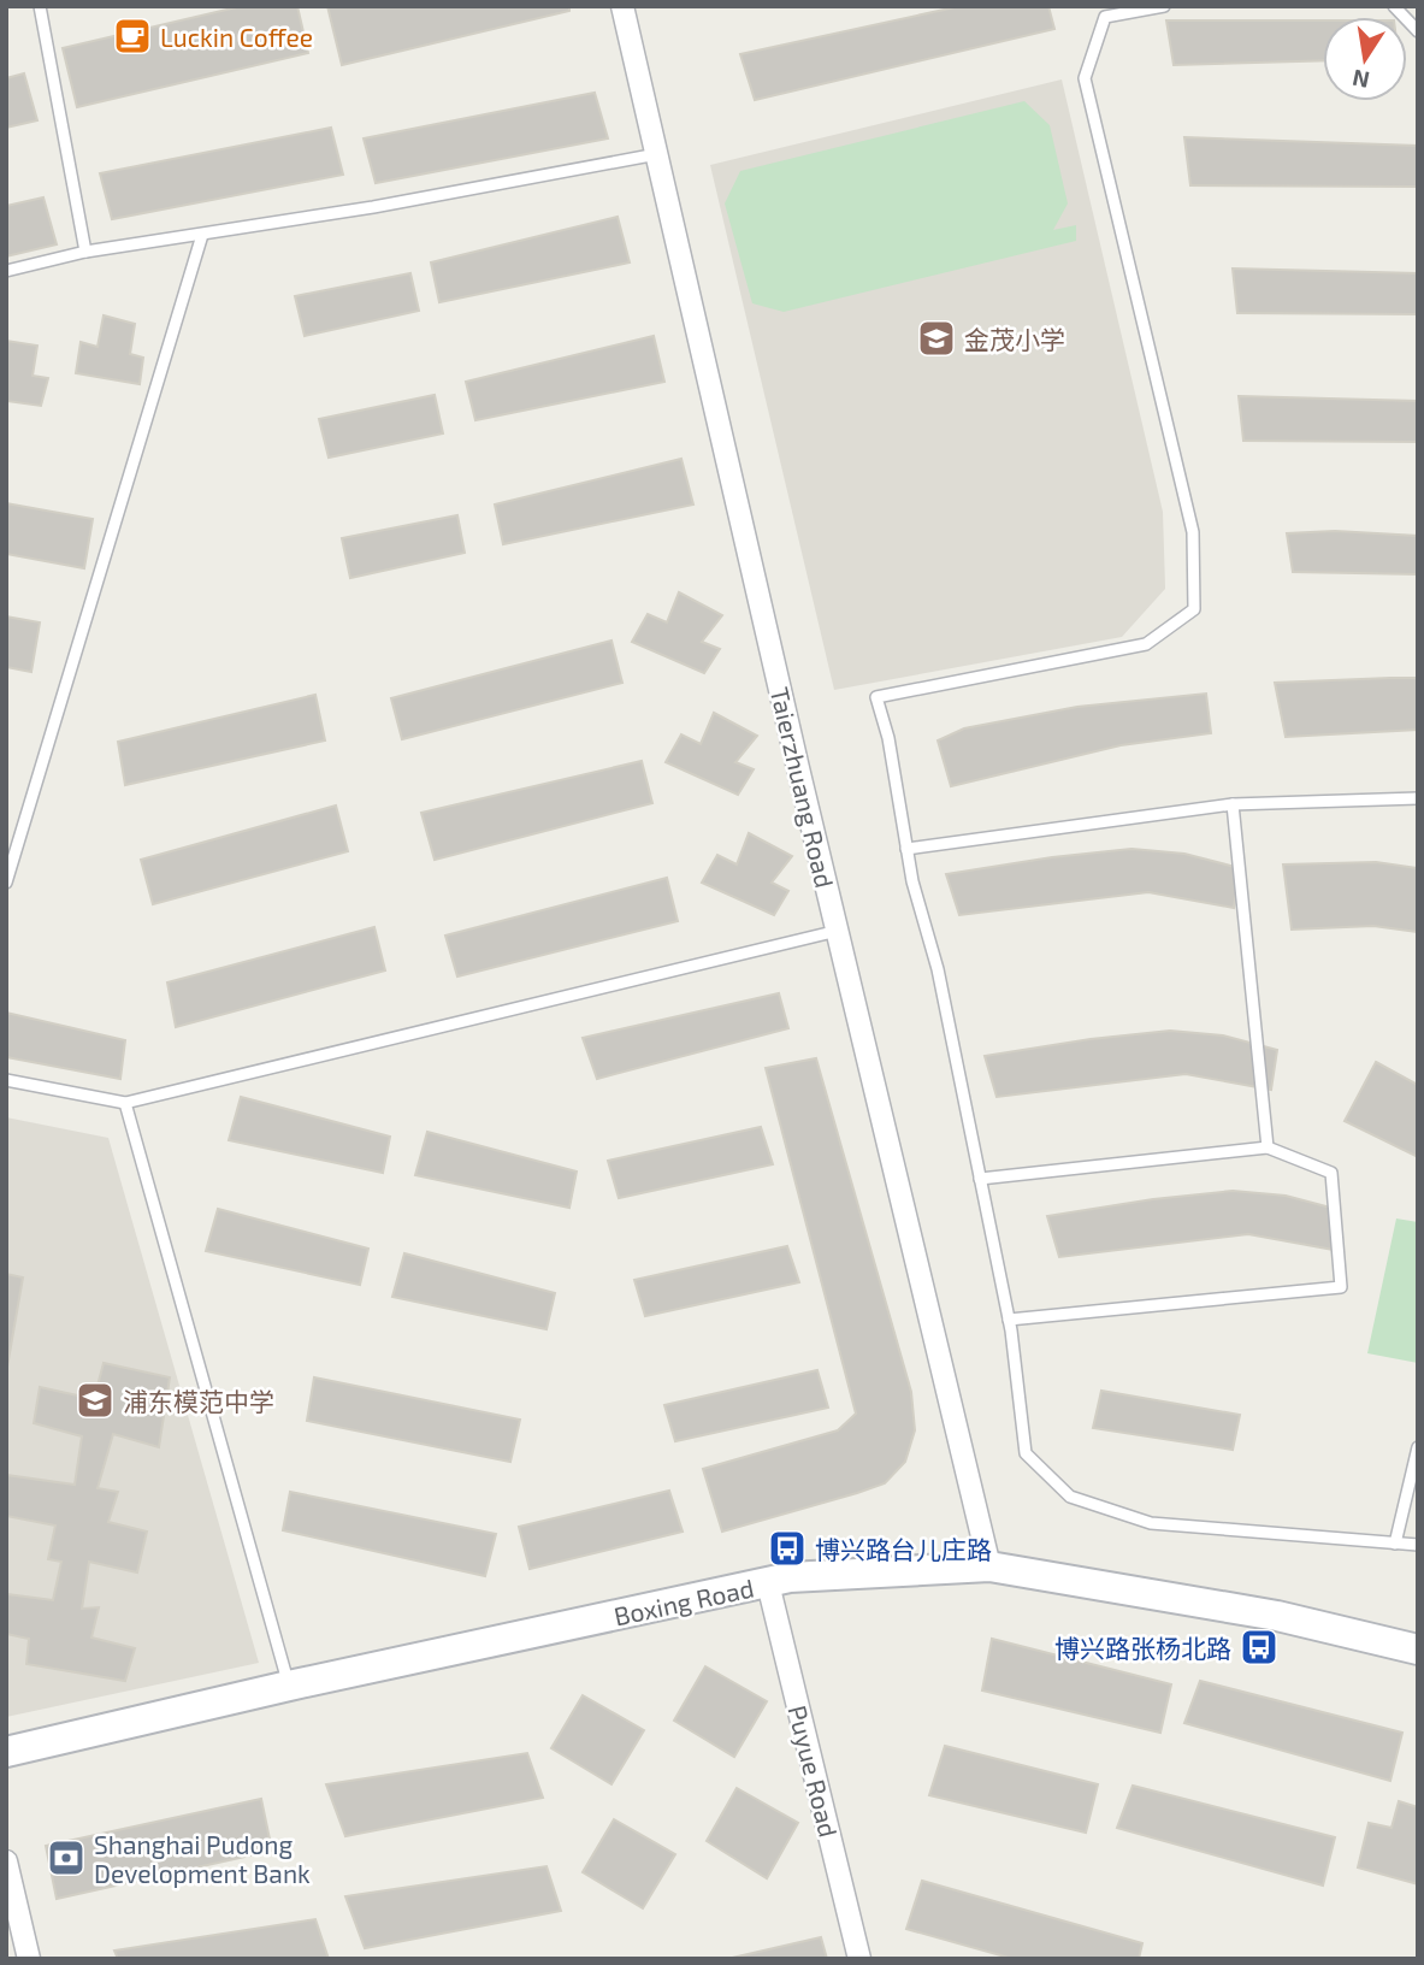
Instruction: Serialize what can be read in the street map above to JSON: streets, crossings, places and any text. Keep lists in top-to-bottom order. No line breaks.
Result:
{"streets":{"street":["Taierzhuang Road","Boxing Road","Puyue Road"]},"crossings":[["Taierzhuang Road","Boxing Road"],["Boxing Road","Puyue Road"]],"places":{"cafe":["Luckin Coffee"],"school or university":["金茂小学","浦东模范中学"],"bus stop":["博兴路台儿庄路","博兴路张杨北路"],"bank":["Shanghai Pudong Development Bank"]},"north":"bottom"}
